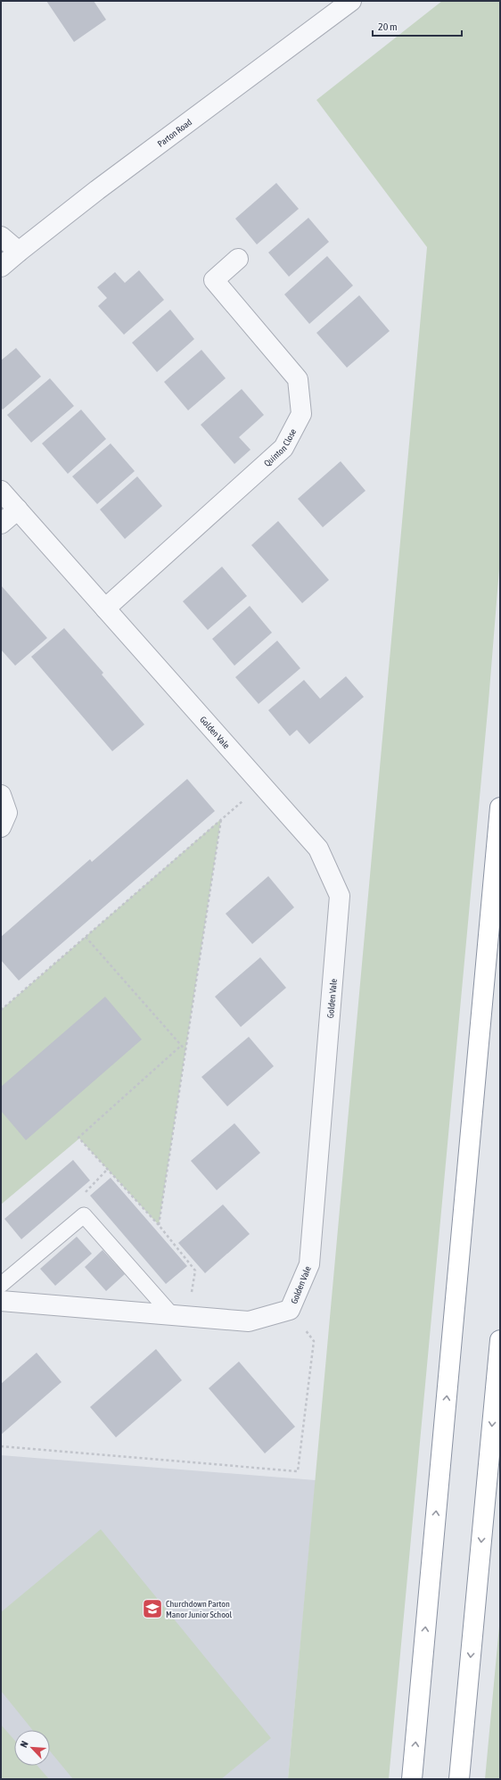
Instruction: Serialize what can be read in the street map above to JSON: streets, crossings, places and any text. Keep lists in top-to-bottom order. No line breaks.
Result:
{"streets":{"street":["Parton Road","Quinton Close","Golden Vale"]},"crossings":[["Quinton Close","Golden Vale"]],"places":{"school or university":["Churchdown Parton Manor Junior School"]},"scale_bar":"20 m","north":"top left"}
